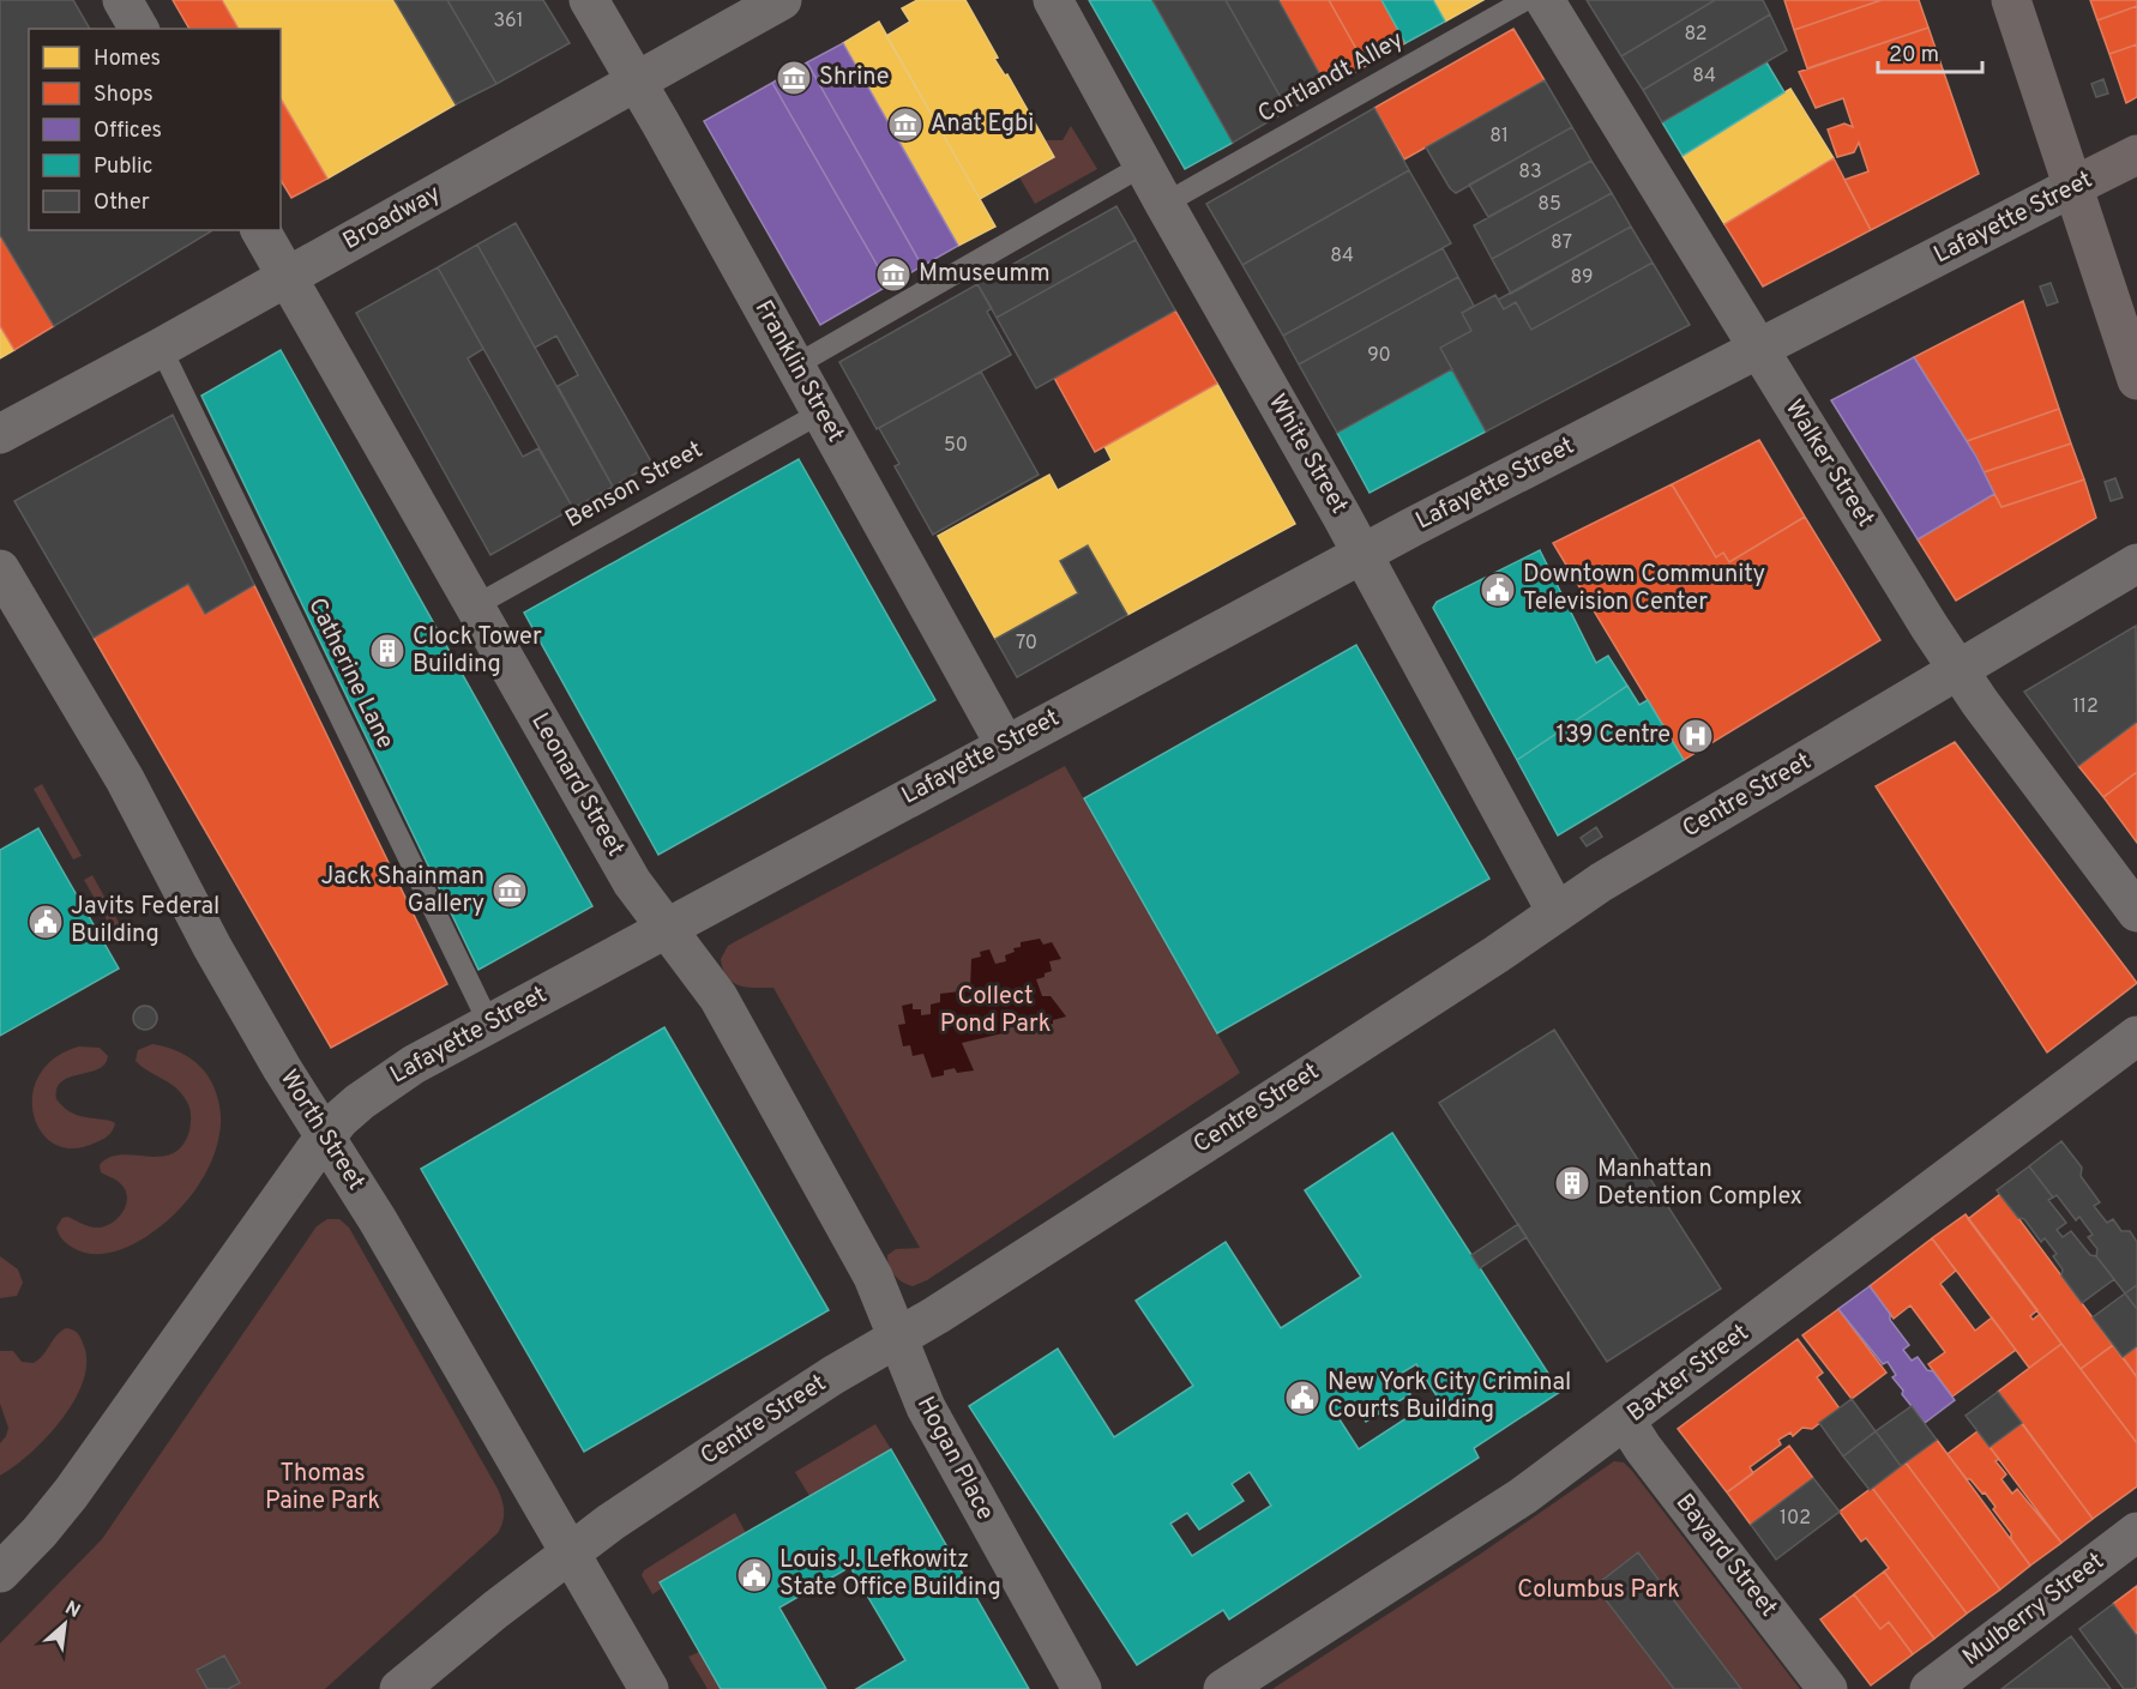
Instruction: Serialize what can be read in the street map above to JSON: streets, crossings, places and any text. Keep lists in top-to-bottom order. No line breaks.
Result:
{"streets":{"main road":["Lafayette Street"],"street":["Broadway","Franklin Street","White Street","Walker Street","Leonard Street","Centre Street","Worth Street","Baxter Street","Hogan Place","Bayard Street","Mulberry Street"],"lane":["Cortlandt Alley","Benson Street","Catherine Lane"]},"crossings":[["Cortlandt Alley","White Street"],["Broadway","Franklin Street"],["Broadway","Catherine Lane"],["Broadway","Leonard Street"],["Lafayette Street","Franklin Street"],["Lafayette Street","White Street"],["Lafayette Street","Walker Street"],["Lafayette Street","Catherine Lane"],["Lafayette Street","Leonard Street"],["Lafayette Street","Worth Street"],["Franklin Street","Benson Street"],["White Street","Centre Street"],["Walker Street","Centre Street"],["Benson Street","Leonard Street"],["Leonard Street","Centre Street"],["Leonard Street","Hogan Place"],["Centre Street","Worth Street"],["Centre Street","Hogan Place"],["Baxter Street","Bayard Street"]],"parks":["Collect Pond Park","Thomas Paine Park","Columbus Park"],"places":{"museum":["Shrine","Anat Egbi","Mmuseumm","Jack Shainman Gallery"],"public building":["Downtown Community Television Center","Javits Federal Building","New York City Criminal Courts Building","Louis J. Lefkowitz State Office Building"],"building":["Clock Tower Building","Manhattan Detention Complex"],"hospital":["139 Centre"]},"house_numbers":["361","82","84","81","83","85","87","84","89","90","50","70","112","102"],"legend":["Homes","Shops","Offices","Public","Other"],"scale_bar":"20 m","north":"top right"}
